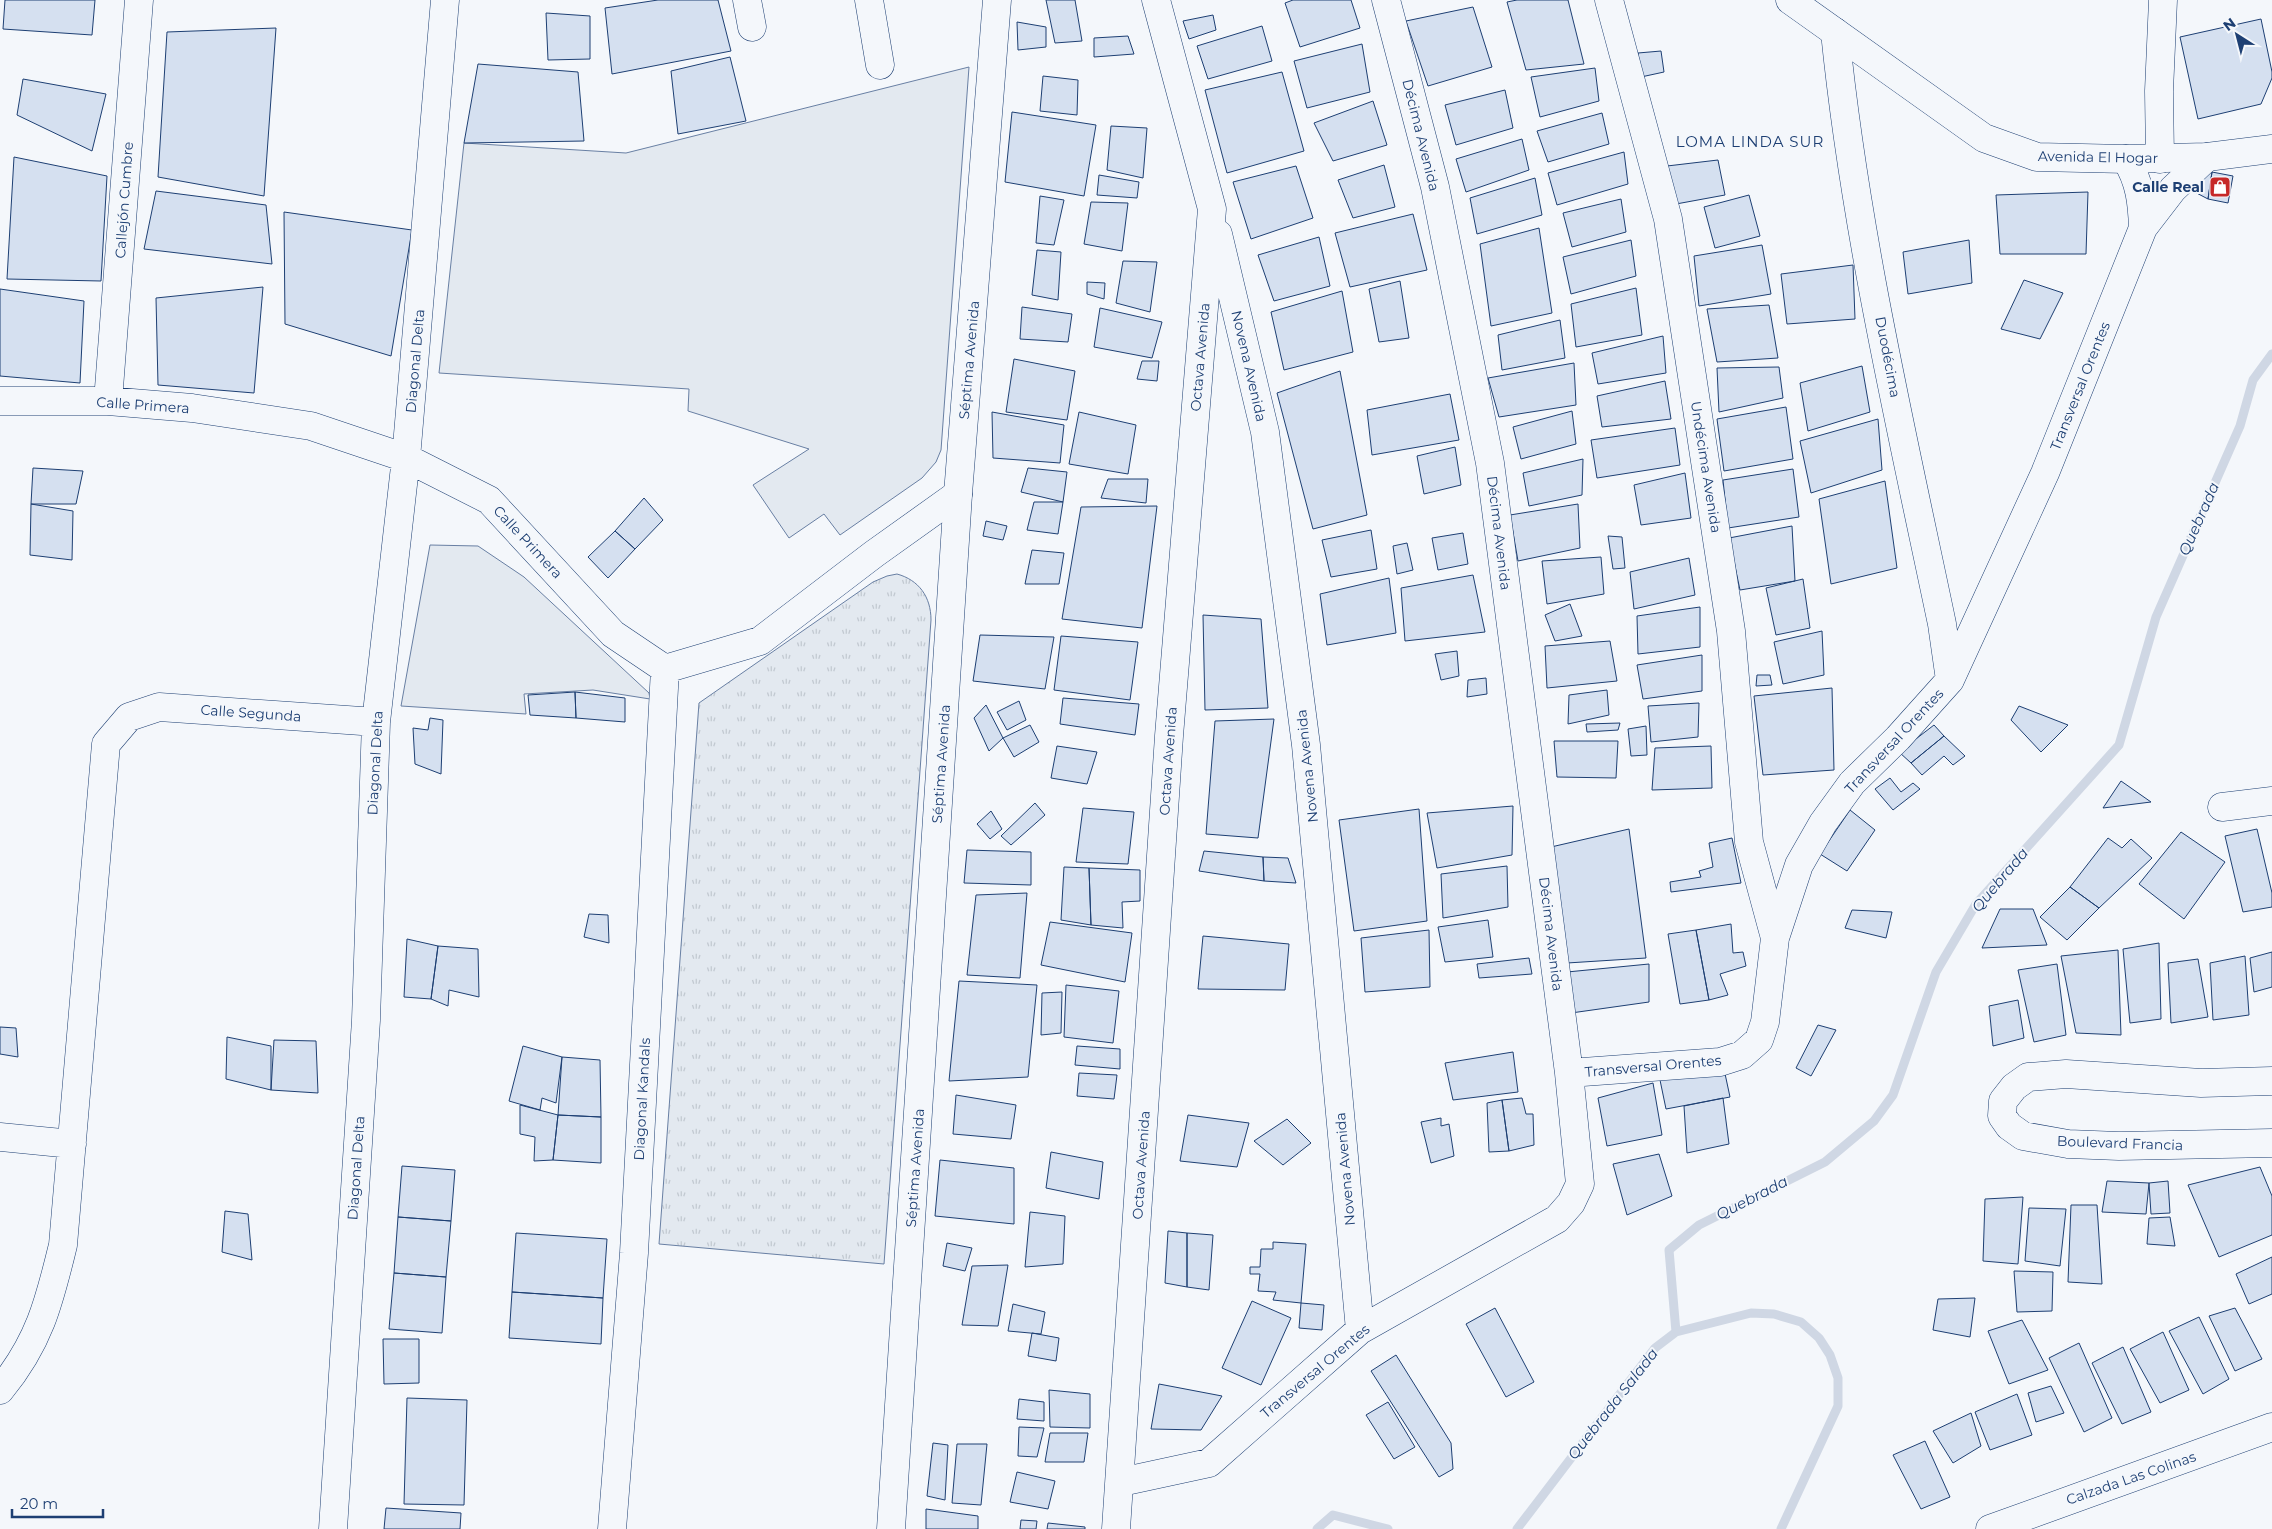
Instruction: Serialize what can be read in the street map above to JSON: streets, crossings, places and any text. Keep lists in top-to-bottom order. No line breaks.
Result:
{"streets":{"street":["Décima Avenida","Avenida El Hogar","Callejón Cumbre","Octava Avenida","Duodécima","Séptima Avenida","Diagonal Delta","Novena Avenida","Transversal Orentes","Calle Primera","Undécima Avenida","Calle Segunda","Diagonal Kandals","Boulevard Francia","Calzada Las Colinas"]},"crossings":[["Décima Avenida","Transversal Orentes"],["Avenida El Hogar","Duodécima"],["Avenida El Hogar","Transversal Orentes"],["Callejón Cumbre","Calle Primera"],["Octava Avenida","Novena Avenida"],["Octava Avenida","Transversal Orentes"],["Duodécima","Transversal Orentes"],["Diagonal Delta","Calle Primera"],["Diagonal Delta","Calle Segunda"],["Novena Avenida","Transversal Orentes"],["Transversal Orentes","Undécima Avenida"],["Calle Primera","Diagonal Kandals"]],"districts":["LOMA LINDA SUR"],"water":["Quebrada","Quebrada Salada"],"places":{"shop":["Calle Real"]},"scale_bar":"20 m","north":"top left"}
